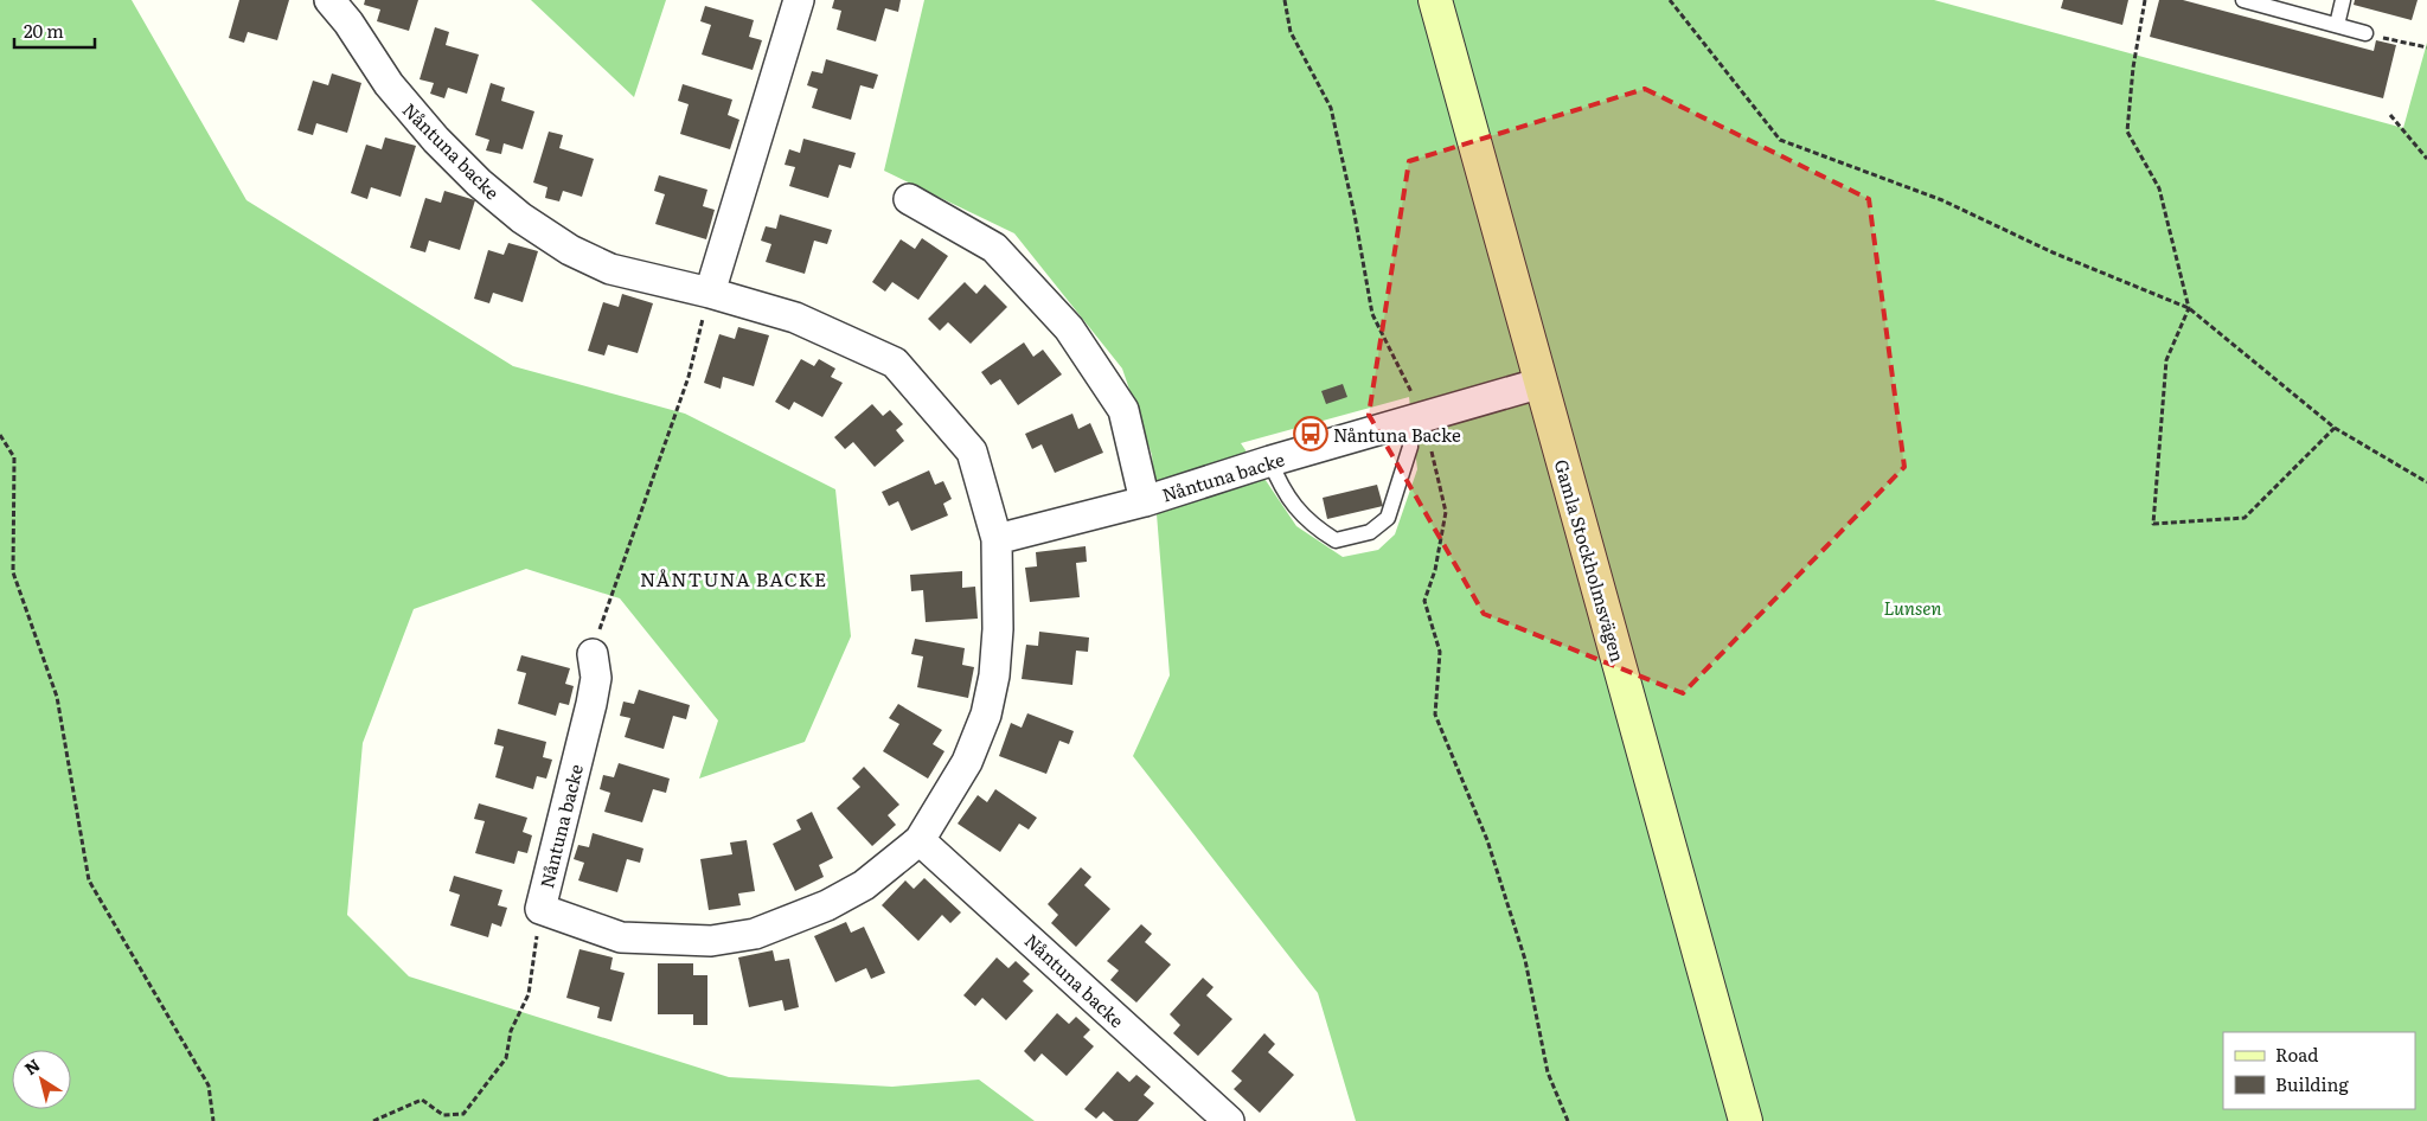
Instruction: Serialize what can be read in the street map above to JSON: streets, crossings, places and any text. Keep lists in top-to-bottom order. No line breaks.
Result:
{"streets":{"main road":["Gamla Stockholmsvägen"],"street":["Nåntuna backe"]},"crossings":[["Nåntuna backe","Gamla Stockholmsvägen"]],"districts":["NÅNTUNA BACKE"],"parks":["Lunsen"],"places":{"bus stop":["Nåntuna Backe"]},"legend":["Road","Building"],"scale_bar":"20 m","north":"top left"}
